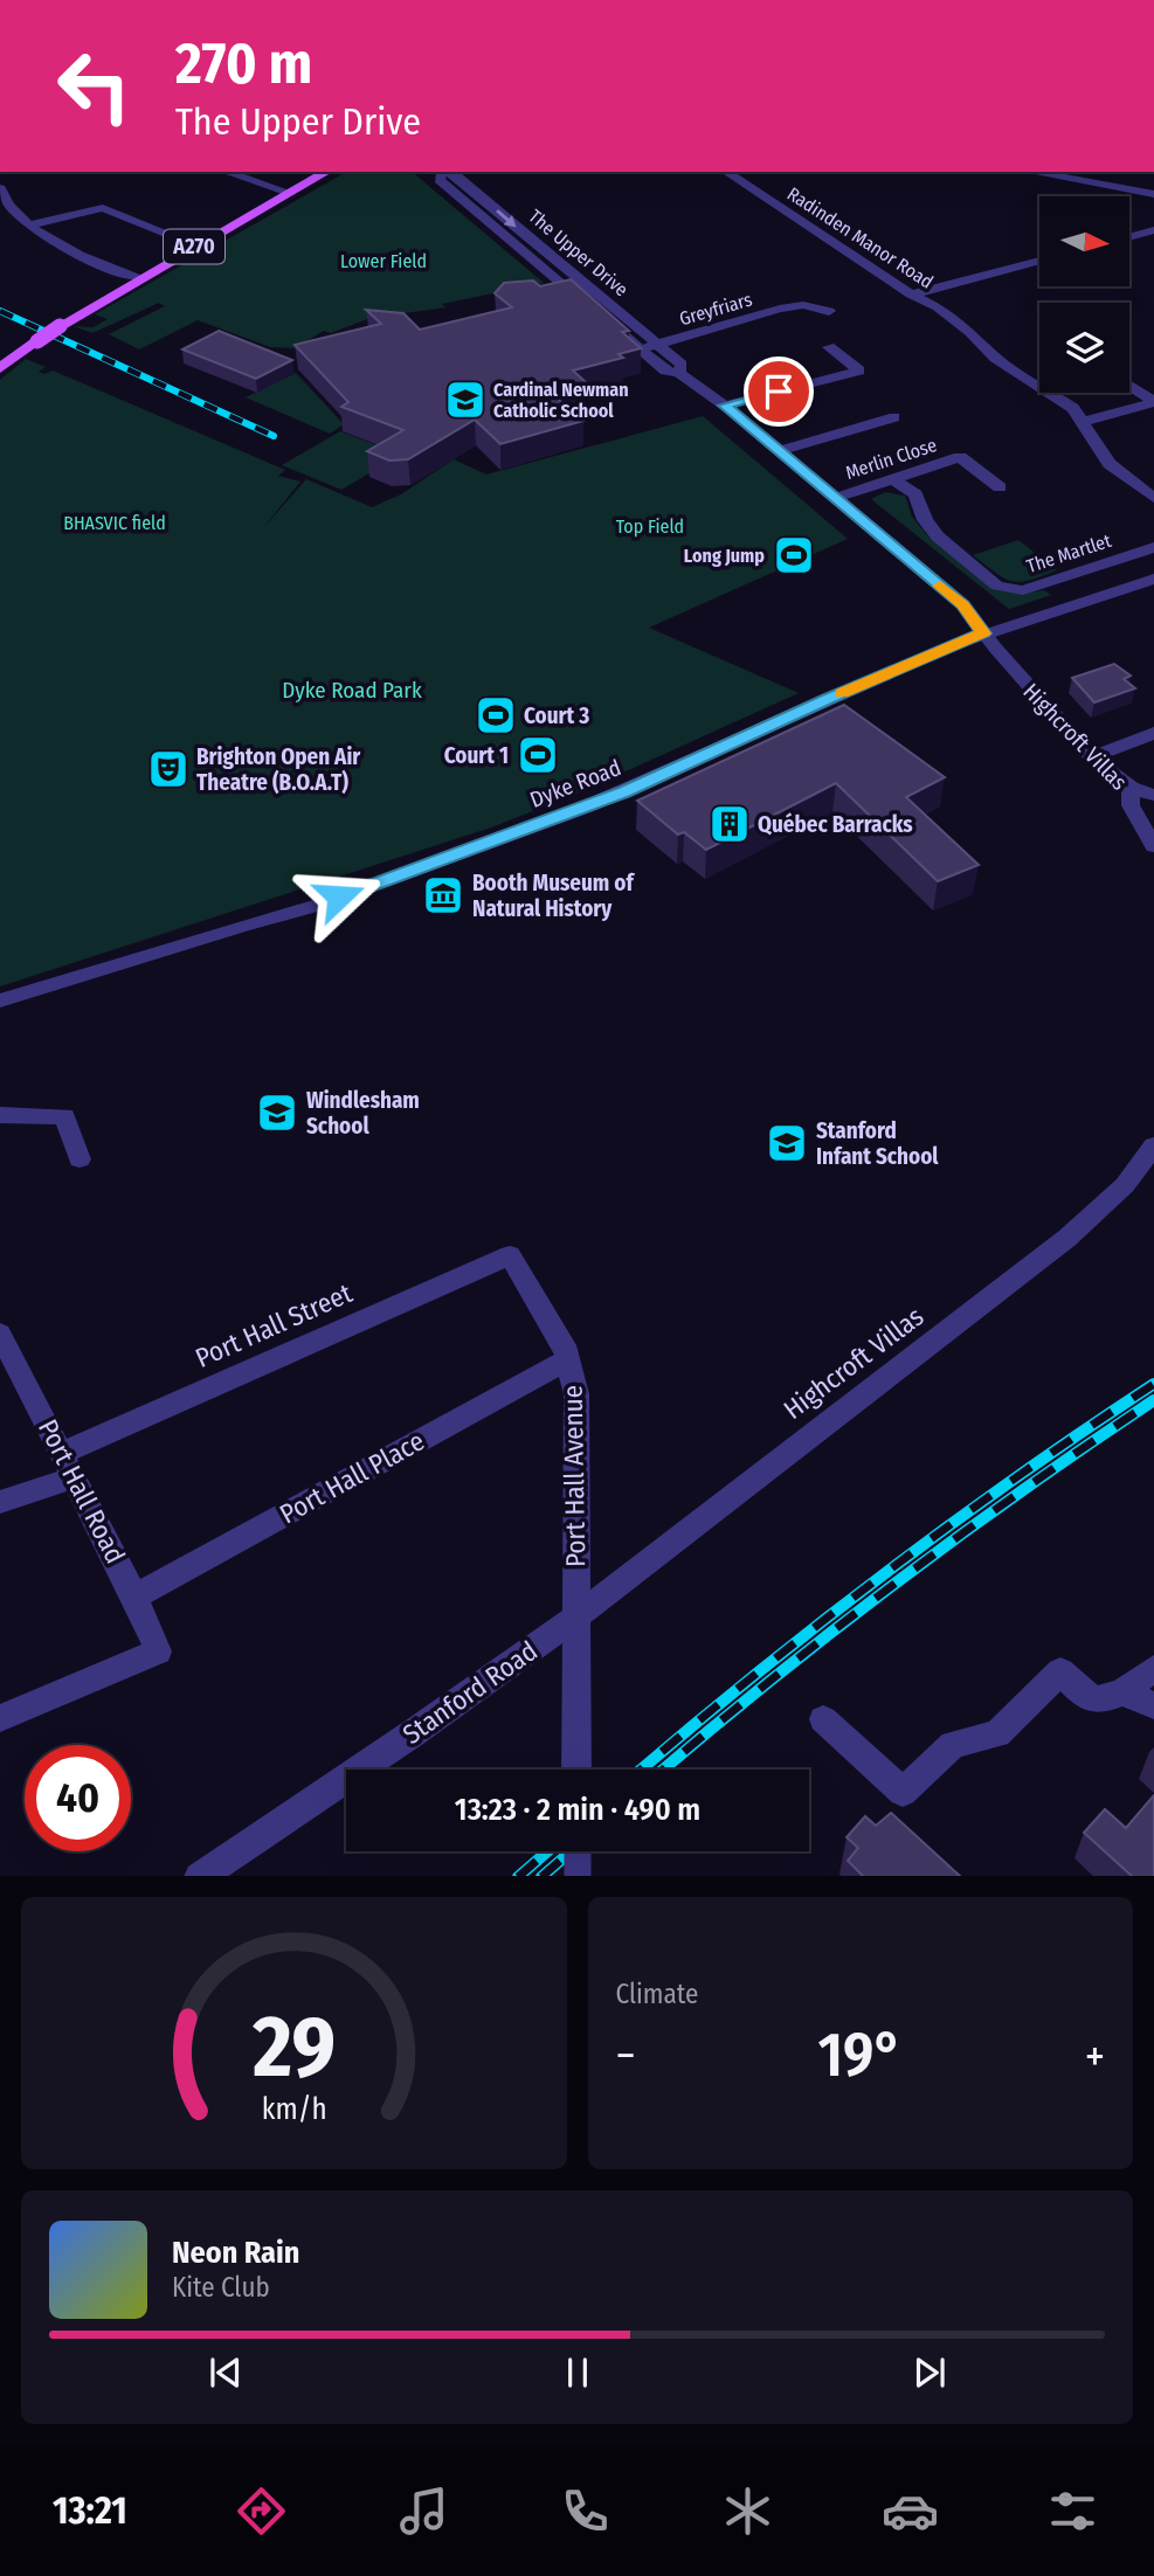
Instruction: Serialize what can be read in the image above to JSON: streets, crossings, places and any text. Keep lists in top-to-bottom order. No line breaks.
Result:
{"streets":{"main road":["A270"],"street":["Radinden Manor Road","The Upper Drive","Greyfriars","Merlin Close","The Martlet","Highcroft Villas","Dyke Road","Port Hall Street","Port Hall Avenue","Port Hall Place","Port Hall Road","Stanford Road"]},"crossings":[["The Upper Drive","Greyfriars"],["The Upper Drive","Merlin Close"],["The Upper Drive","Highcroft Villas"],["The Upper Drive","Dyke Road"],["Merlin Close","The Martlet"],["Highcroft Villas","Dyke Road"],["Highcroft Villas","Port Hall Avenue"],["Highcroft Villas","Stanford Road"],["Port Hall Street","Port Hall Avenue"],["Port Hall Street","Port Hall Road"],["Port Hall Avenue","Port Hall Place"],["Port Hall Avenue","Stanford Road"],["Port Hall Place","Port Hall Road"]],"parks":["Lower Field","BHASVIC field","Top Field","Dyke Road Park"],"places":{"school or university":["Cardinal Newman Catholic School","Windlesham School","Stanford Infant School"],"sports":["Long Jump","Court 3","Court 1"],"theatre":["Brighton Open Air Theatre (B.O.A.T)"],"building":["Québec Barracks"],"museum":["Booth Museum of Natural History"]},"north":"right","page":{"turn":["270 m","The Upper Drive"],"limit":"40","trip":"13:23 · 2 min · 490 m","tile":"Climate","heat":["−","19°","+"],"song":["Neon Rain","Kite Club"],"tabs":"13:21","gauge":["29","km/h"]}}
